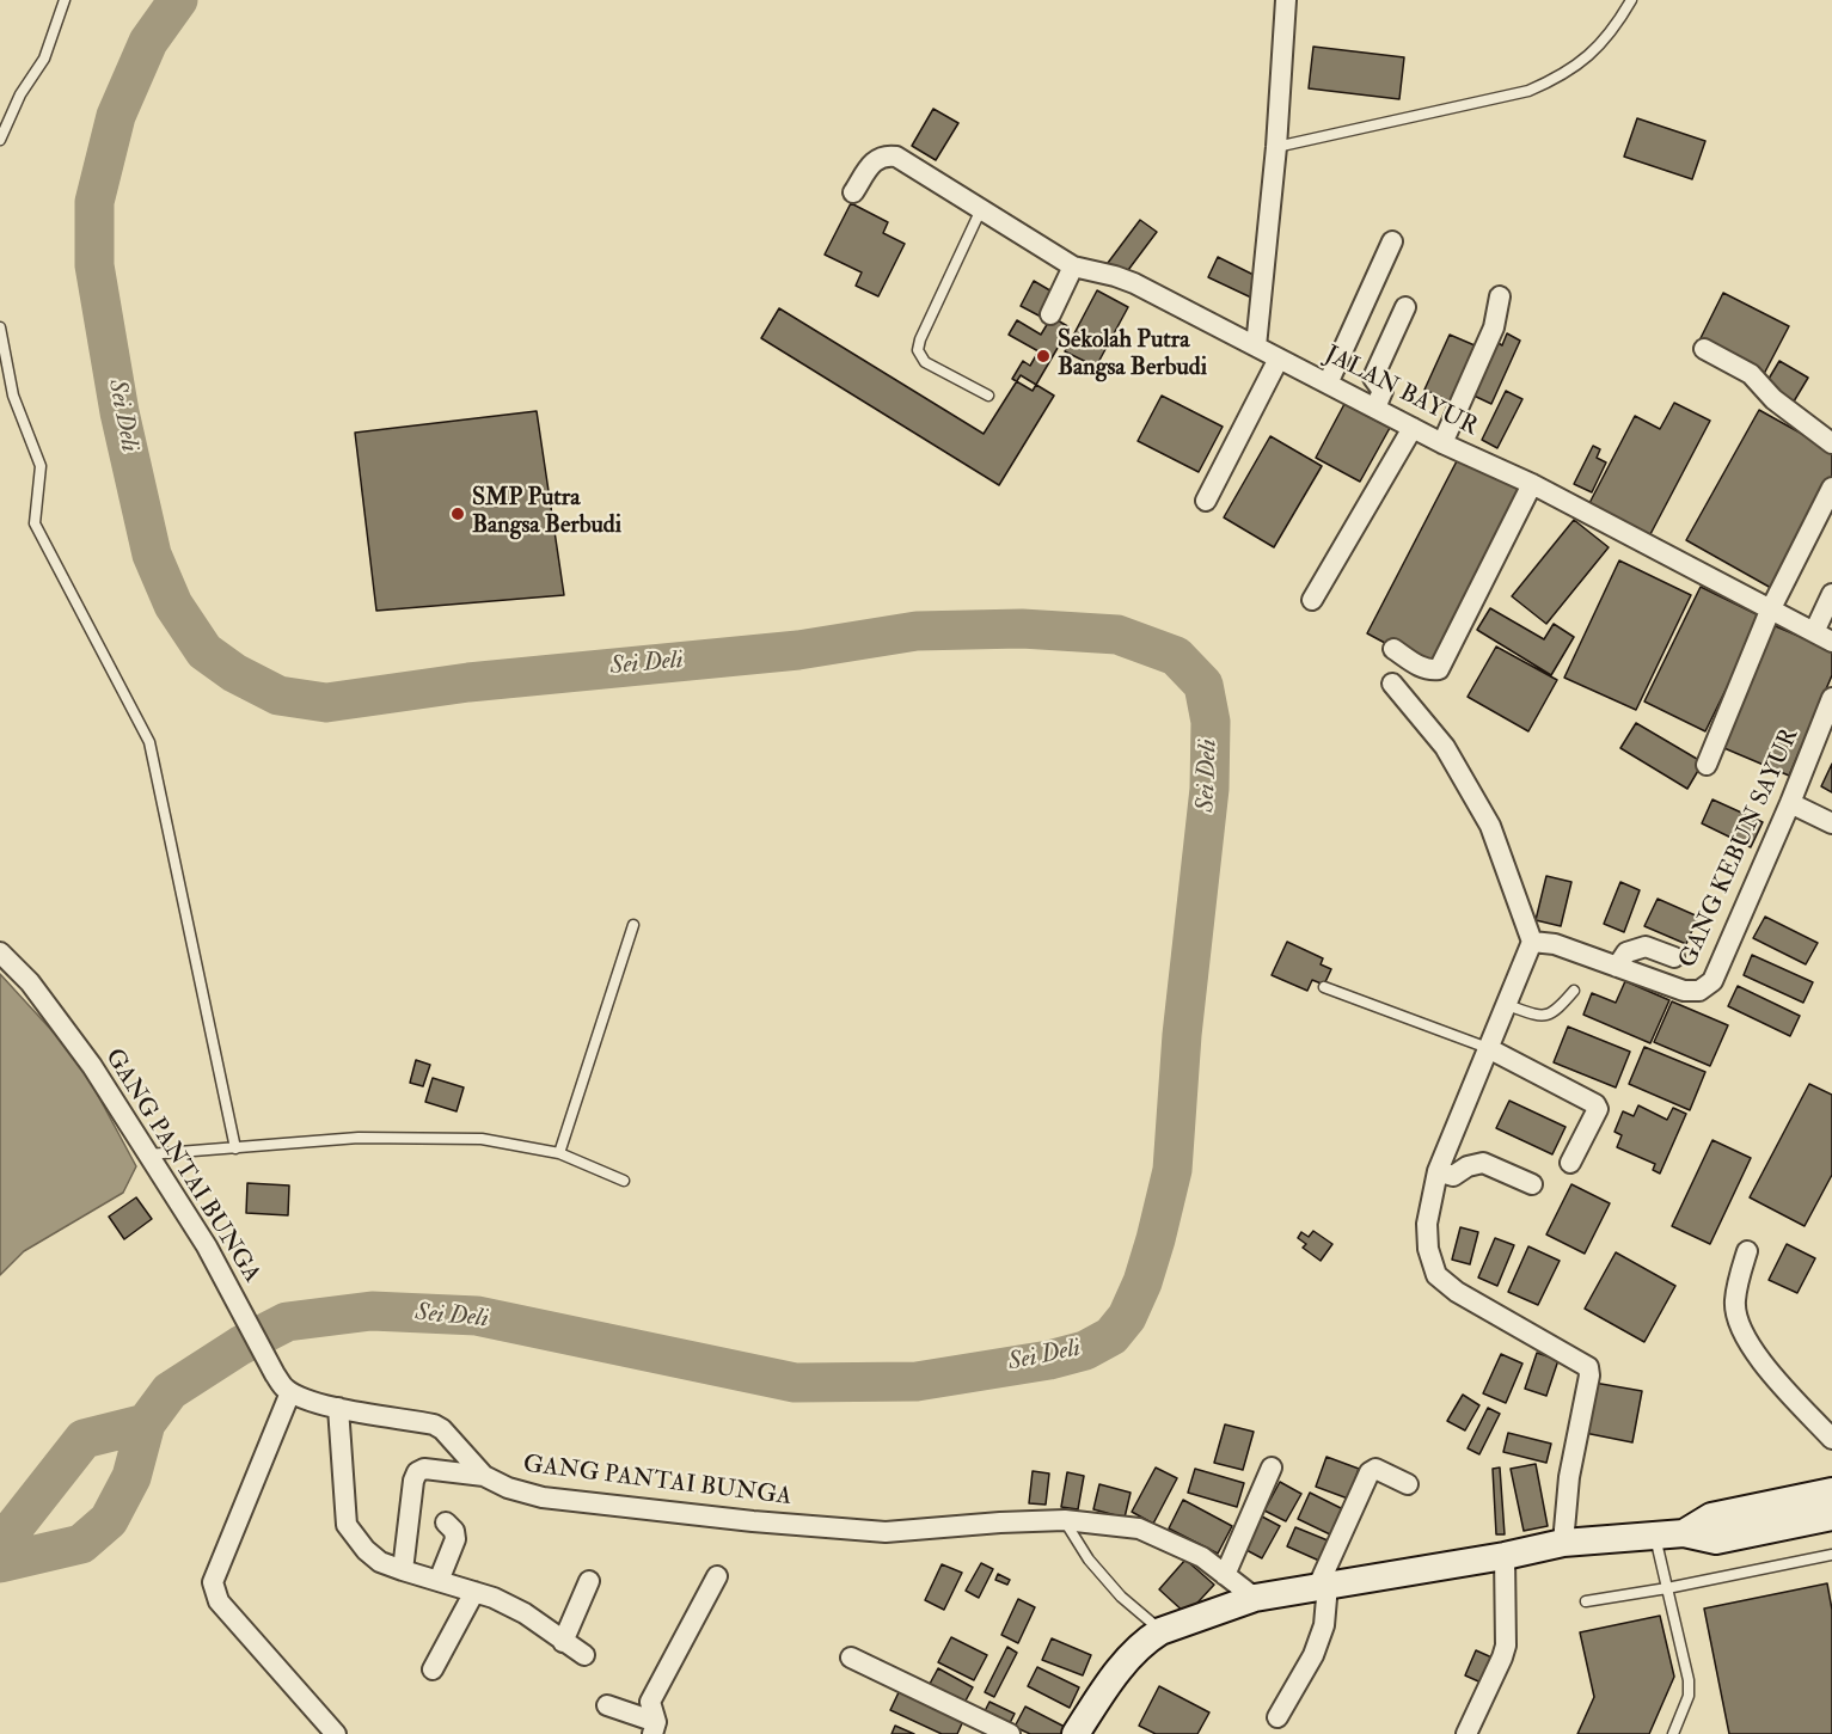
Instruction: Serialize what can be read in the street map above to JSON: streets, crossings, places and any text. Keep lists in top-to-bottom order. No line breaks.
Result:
{"streets":{"street":["JALAN BAYUR","GANG KEBUN SAYUR","GANG PANTAI BUNGA"]},"water":["Sei Deli"],"places":["Sekolah Putra Bangsa Berbudi","SMP Putra Bangsa Berbudi"]}
